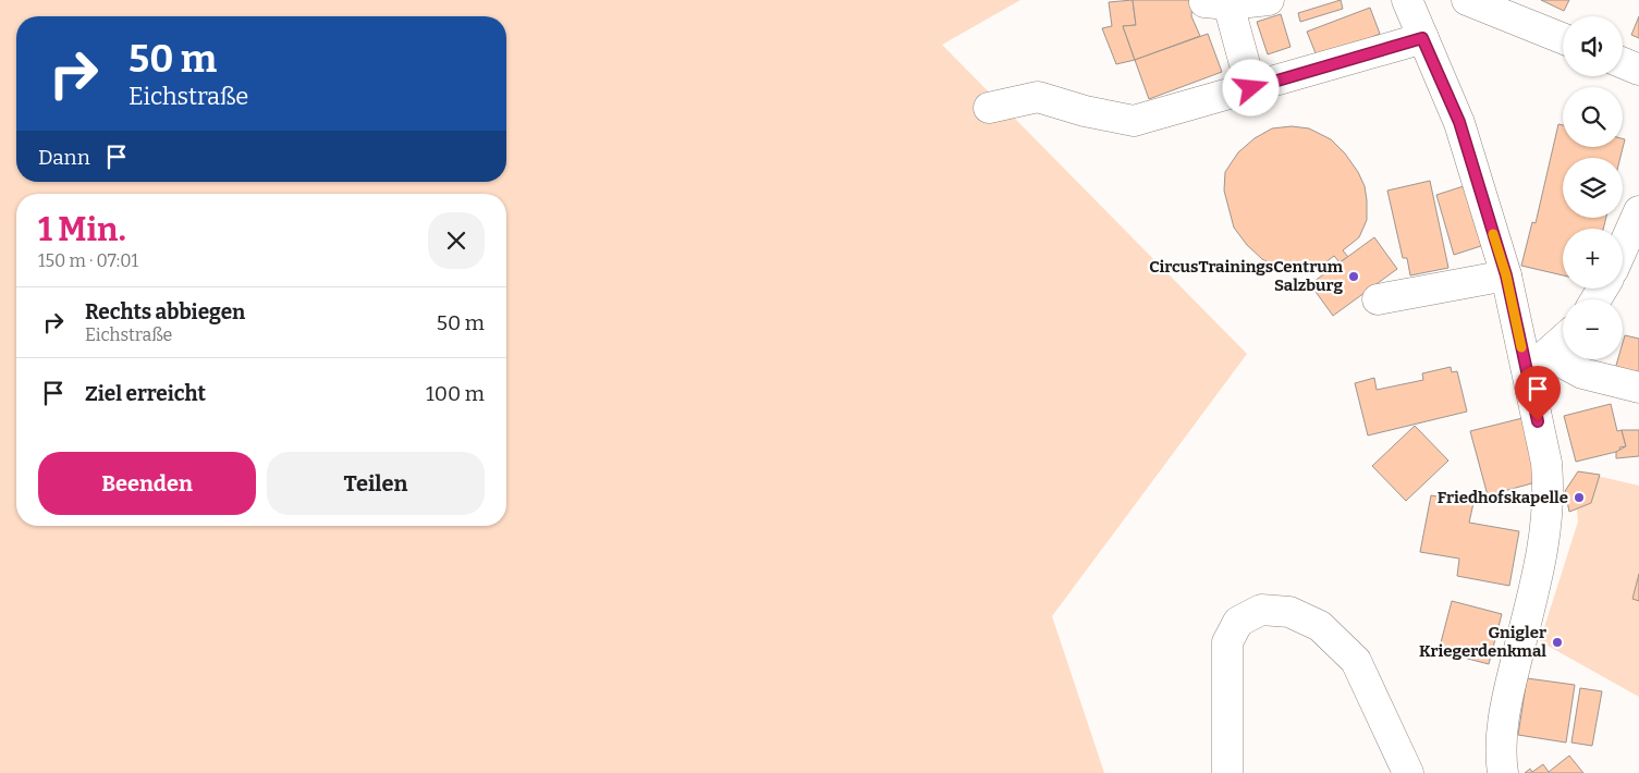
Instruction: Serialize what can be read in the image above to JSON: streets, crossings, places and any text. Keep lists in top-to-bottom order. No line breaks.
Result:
{"places":["CircusTrainingsCentrum Salzburg","Friedhofskapelle","Gnigler Kriegerdenkmal"],"page":{"map_buttons":["+","−"],"turn":["50 m","Eichstraße"],"then":"Dann","heading":["1 Min.","150 m · 07:01"],"list":[{"name":"Rechts abbiegen","note":"Eichstraße","value":"50 m"},{"name":"Ziel erreicht","value":"100 m"}],"buttons":["Beenden","Teilen"]}}
